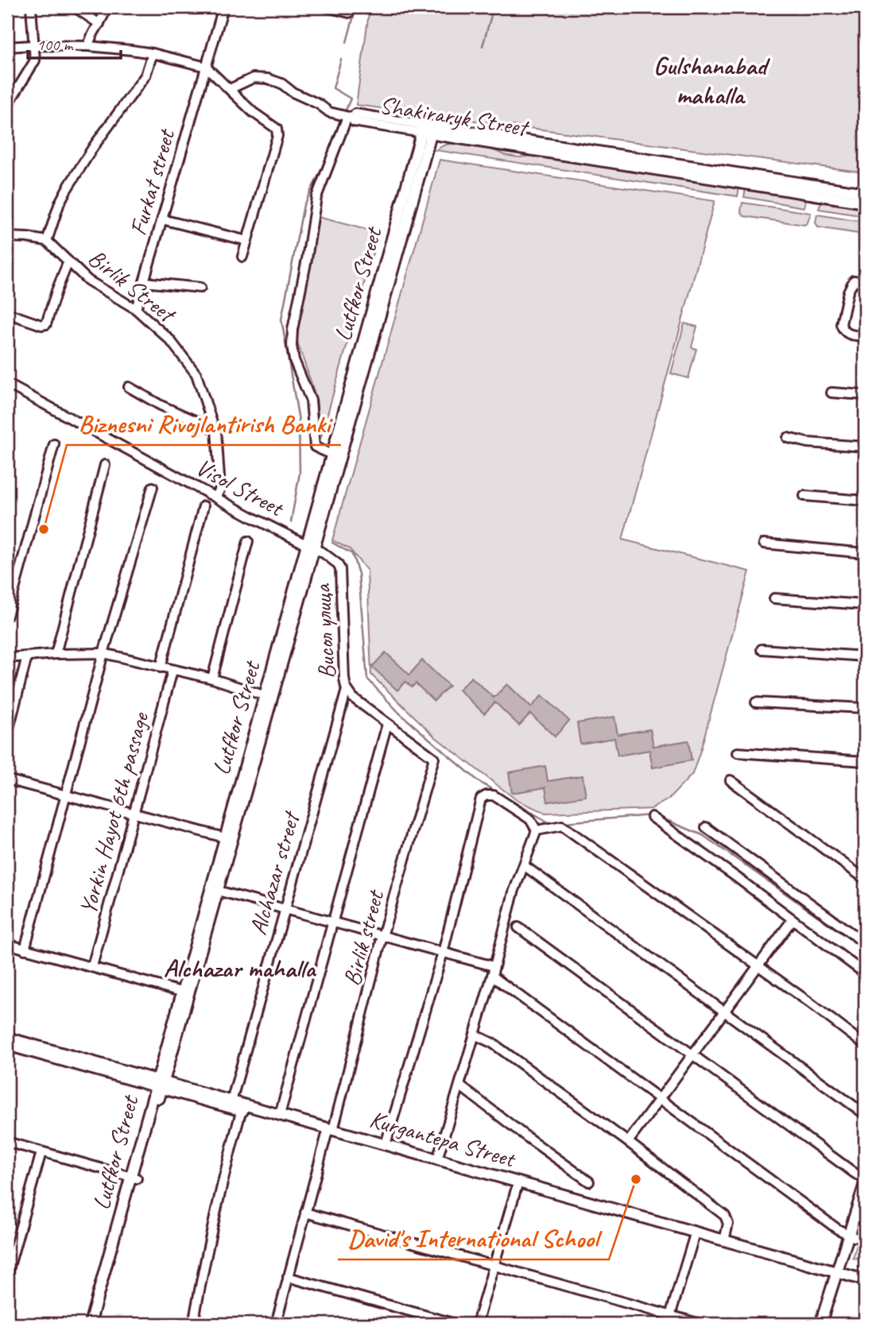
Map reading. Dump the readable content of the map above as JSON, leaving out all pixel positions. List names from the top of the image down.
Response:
{
  "streets": {
    "main road": ["Shakiraryk Street", "Lutfkor Street", "Kurgantepa Street"],
    "street": [
      "Furkat street",
      "Birlik Street",
      "Visol Street",
      "Висол улица",
      "Yorkin Hayot 6th passage",
      "Alchazar street",
      "Birlik street"
    ]
  },
  "crossings": [
    ["Shakiraryk Street", "Lutfkor Street"],
    ["Furkat street", "Birlik Street"],
    ["Lutfkor Street", "Visol Street"],
    ["Lutfkor Street", "Висол улица"],
    ["Lutfkor Street", "Kurgantepa Street"],
    ["Birlik Street", "Visol Street"],
    ["Visol Street", "Висол улица"],
    ["Висол улица", "Alchazar street"],
    ["Висол улица", "Birlik street"],
    ["Alchazar street", "Kurgantepa Street"],
    ["Birlik street", "Kurgantepa Street"]
  ],
  "districts": ["Gulshanabad mahalla", "Alchazar mahalla"],
  "places": ["Biznesni Rivojlantirish Banki", "David's International School"],
  "scale_bar": "100 m"
}
